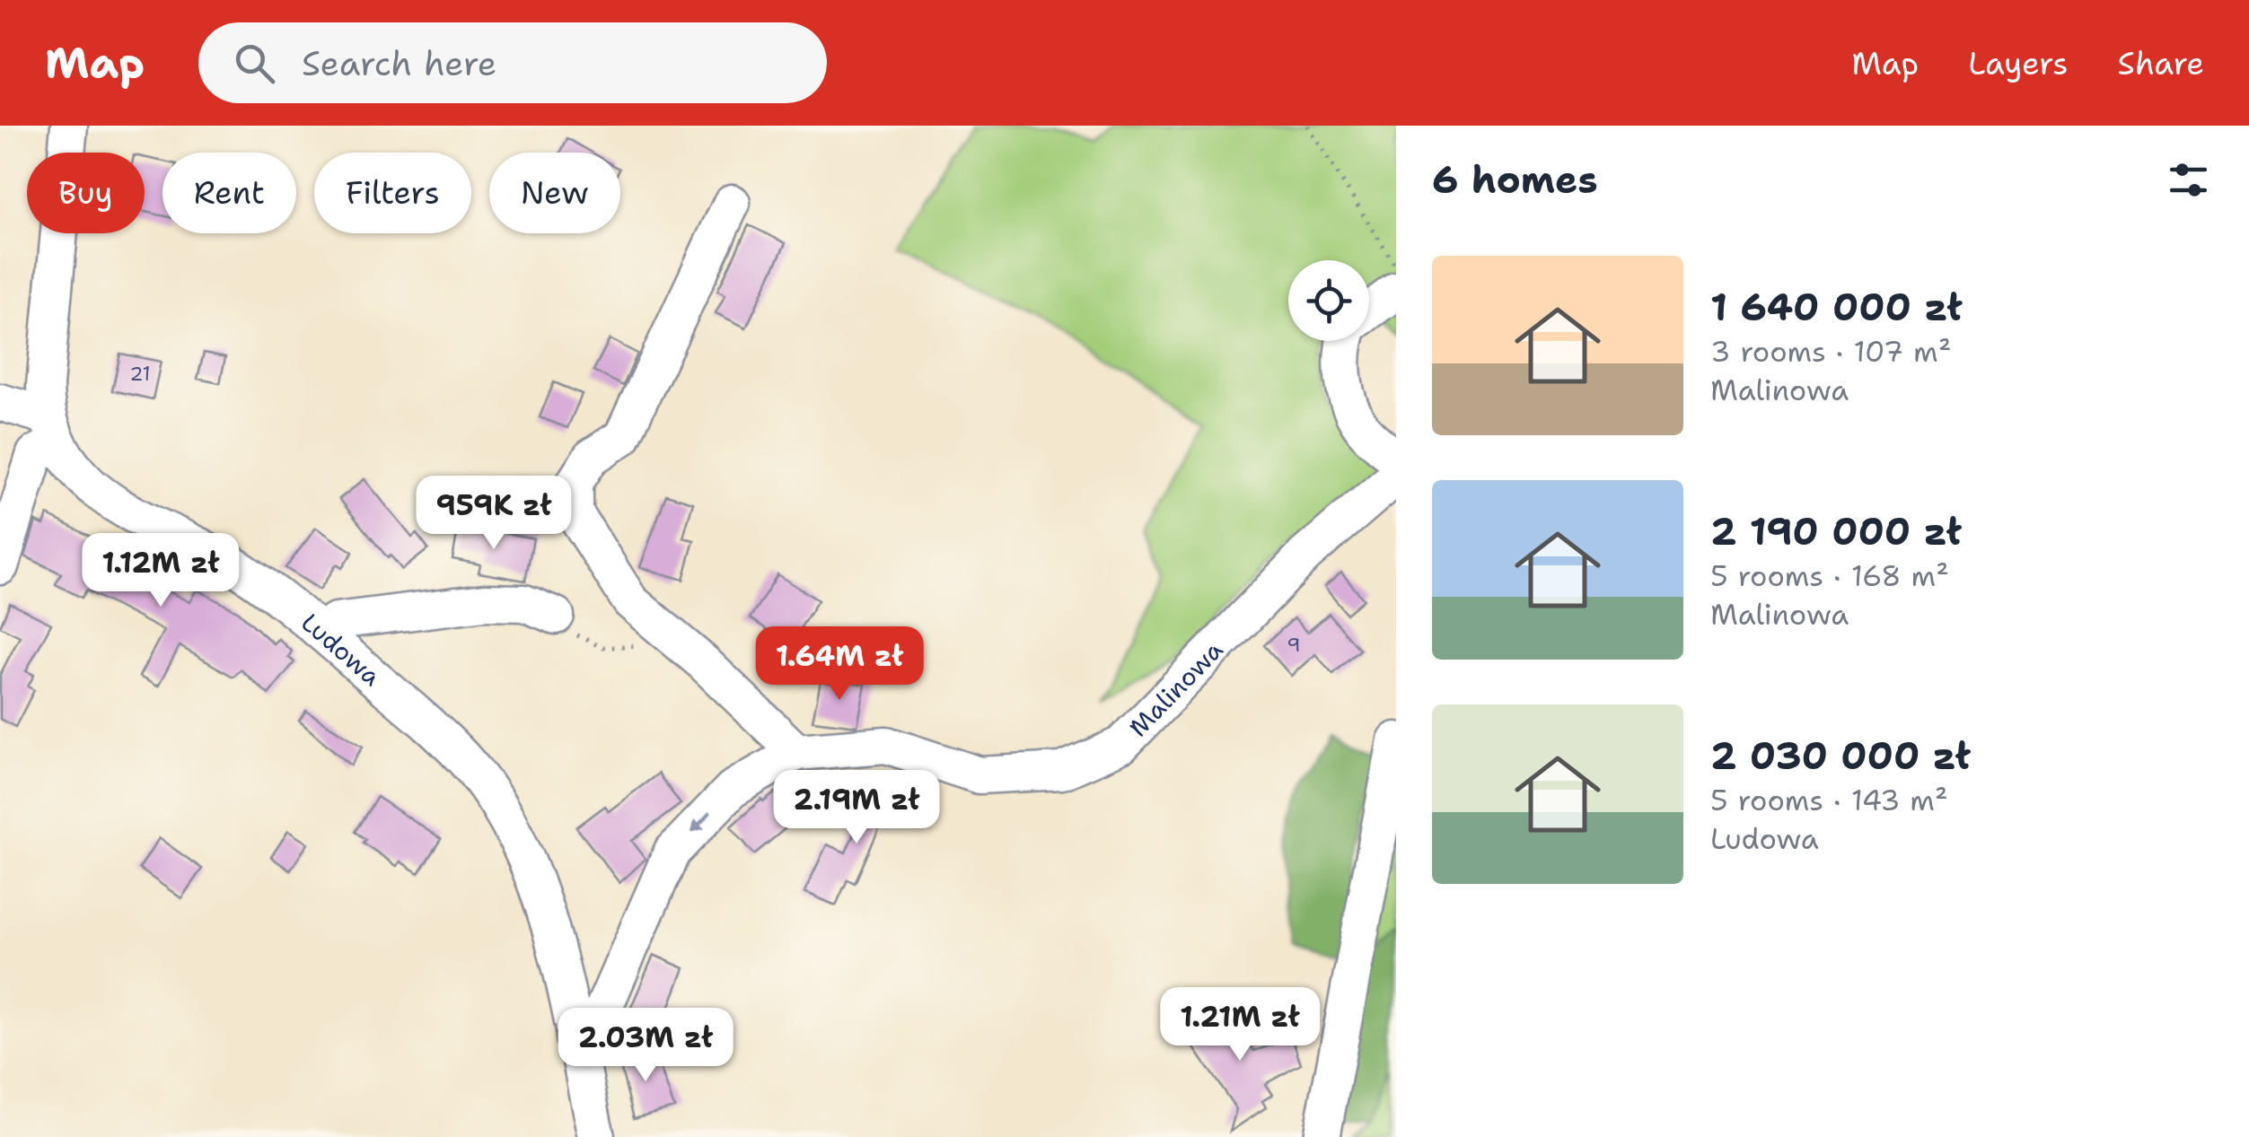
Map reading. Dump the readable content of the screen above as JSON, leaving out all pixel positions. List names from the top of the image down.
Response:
{
  "streets": {
    "street": ["Ludowa", "Malinowa"]
  },
  "crossings": [
    ["Ludowa", "Malinowa"]
  ],
  "house_numbers": ["21", "9"],
  "page": {
    "header": "Map",
    "search": "Search here",
    "nav": ["Map", "Layers", "Share"],
    "heading": "6 homes",
    "chip": [
      "Buy",
      "Rent",
      "Filters",
      "New"
    ],
    "list": [
      {
        "name": "1 640 000 zł",
        "note": "3 rooms · 107 m² · Malinowa"
      },
      {
        "name": "2 190 000 zł",
        "note": "5 rooms · 168 m² · Malinowa"
      },
      {
        "name": "2 030 000 zł",
        "note": "5 rooms · 143 m² · Ludowa"
      }
    ],
    "price": [
      "959K zł",
      "1.12M zł",
      "1.64M zł",
      "2.19M zł",
      "1.21M zł",
      "2.03M zł"
    ]
  }
}
